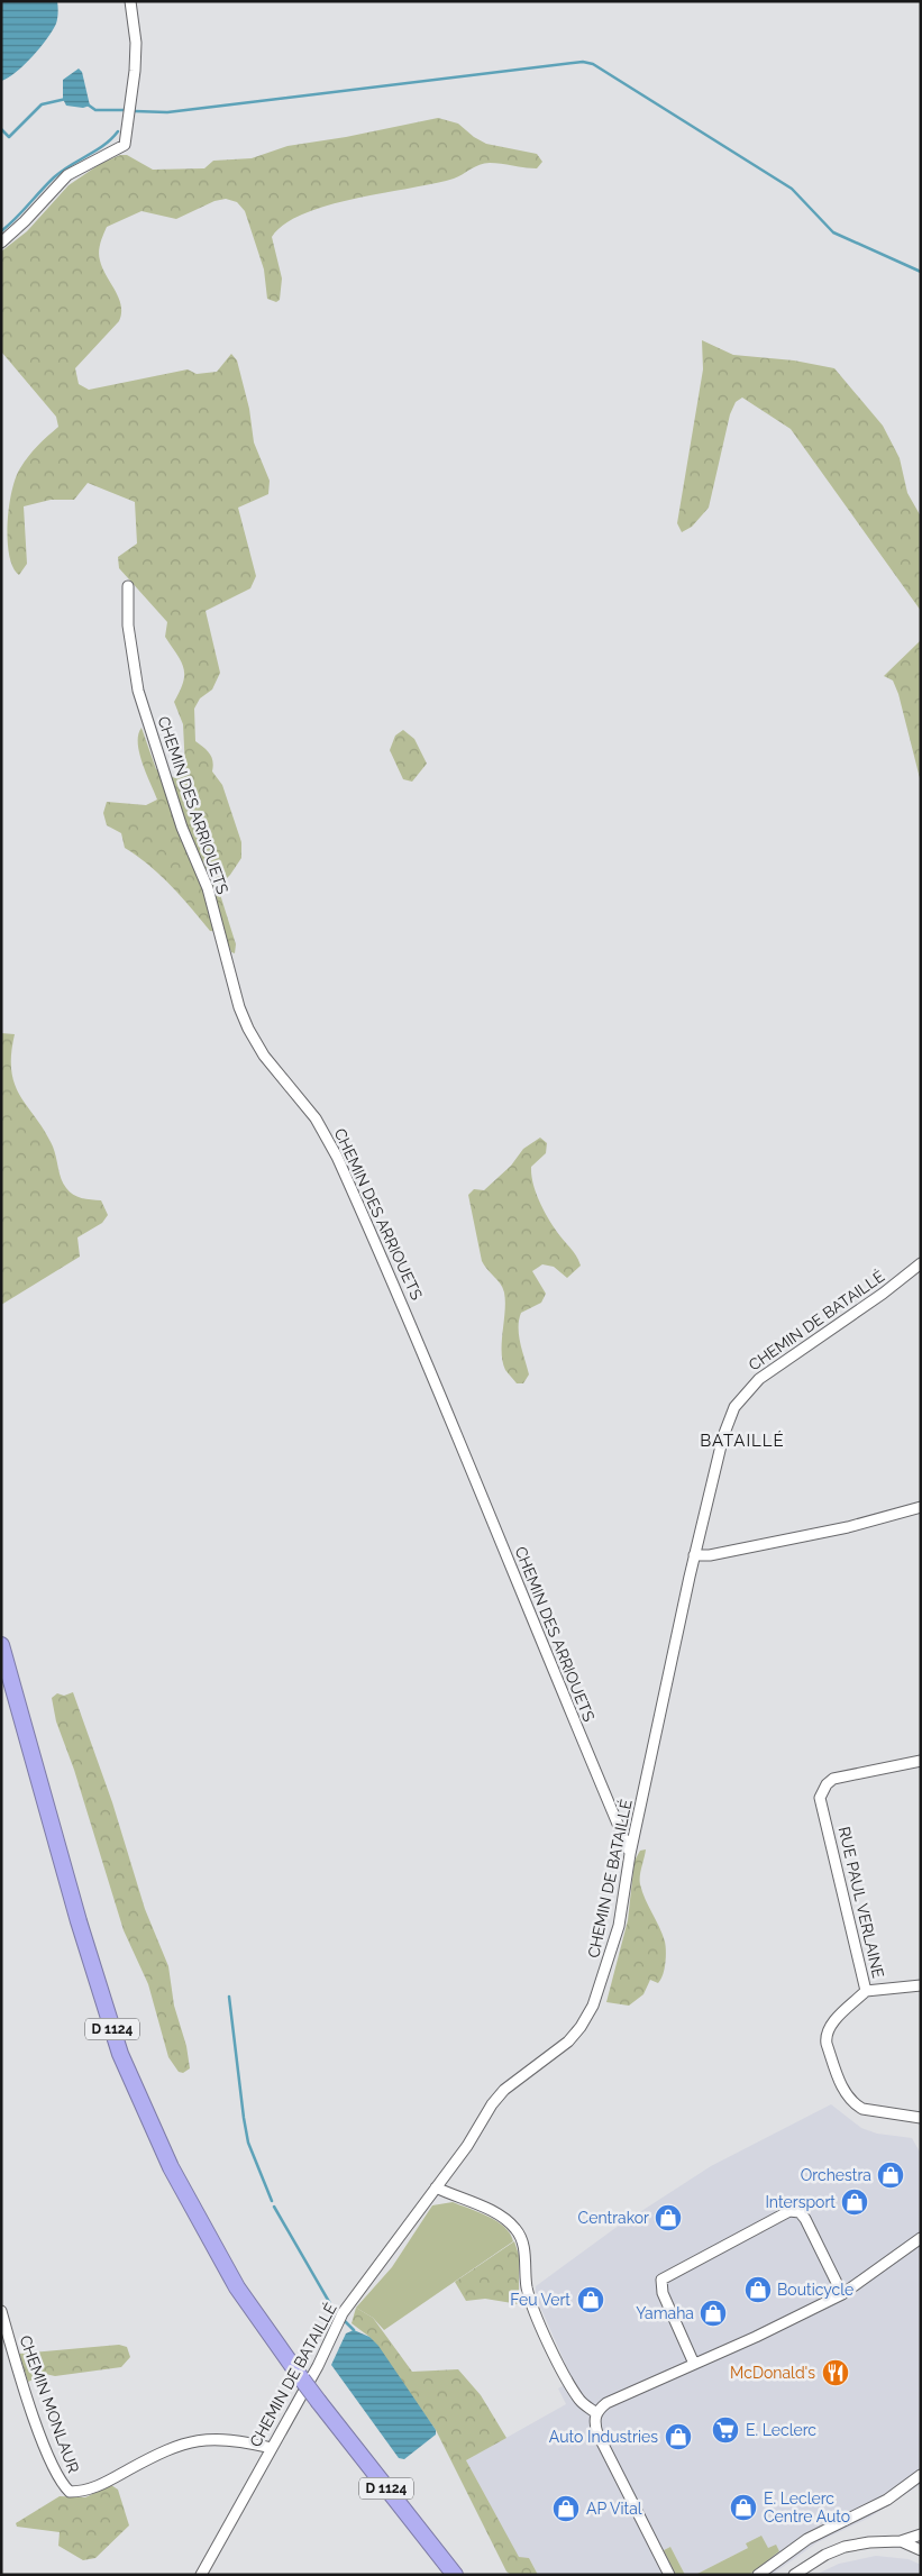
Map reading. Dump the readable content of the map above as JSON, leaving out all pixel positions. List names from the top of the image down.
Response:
{
  "streets": {
    "highway": ["D 1124"],
    "street": [
      "CHEMIN DES ARRIOUETS",
      "CHEMIN DE BATAILLÉ",
      "RUE PAUL VERLAINE",
      "CHEMIN MONLAUR"
    ]
  },
  "crossings": [
    ["CHEMIN DES ARRIOUETS", "CHEMIN DE BATAILLÉ"],
    ["CHEMIN DE BATAILLÉ", "CHEMIN MONLAUR"]
  ],
  "districts": ["BATAILLÉ"],
  "places": {
    "shop": [
      "Orchestra",
      "Intersport",
      "Centrakor",
      "Bouticycle",
      "Feu Vert",
      "Yamaha",
      "Auto Industries",
      "E. Leclerc Centre Auto",
      "AP Vital"
    ],
    "restaurant": ["McDonald's"],
    "supermarket": ["E. Leclerc"]
  }
}
